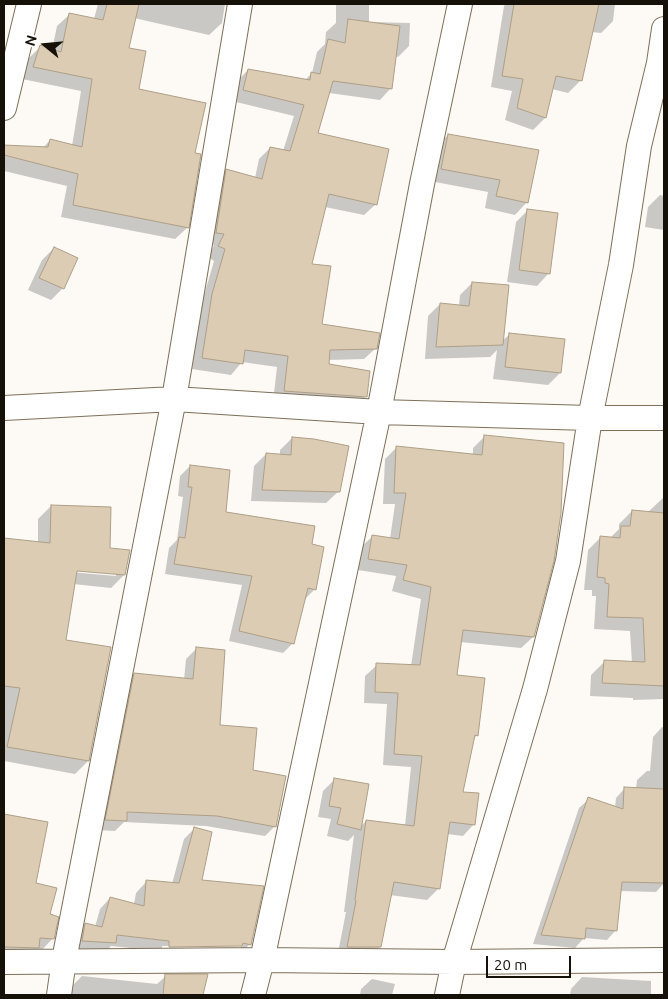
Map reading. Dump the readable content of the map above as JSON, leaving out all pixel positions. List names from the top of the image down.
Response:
{
  "scale_bar": "20 m",
  "north": "left"
}
